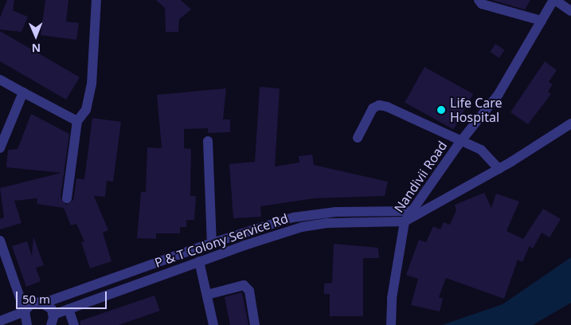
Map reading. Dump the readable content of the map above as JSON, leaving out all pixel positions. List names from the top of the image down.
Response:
{
  "streets": {
    "street": ["Nandivii Road", "P & T Colony Service Rd"]
  },
  "crossings": [
    ["Nandivii Road", "P & T Colony Service Rd"]
  ],
  "places": ["Life Care Hospital"],
  "scale_bar": "50 m",
  "north": "bottom"
}
